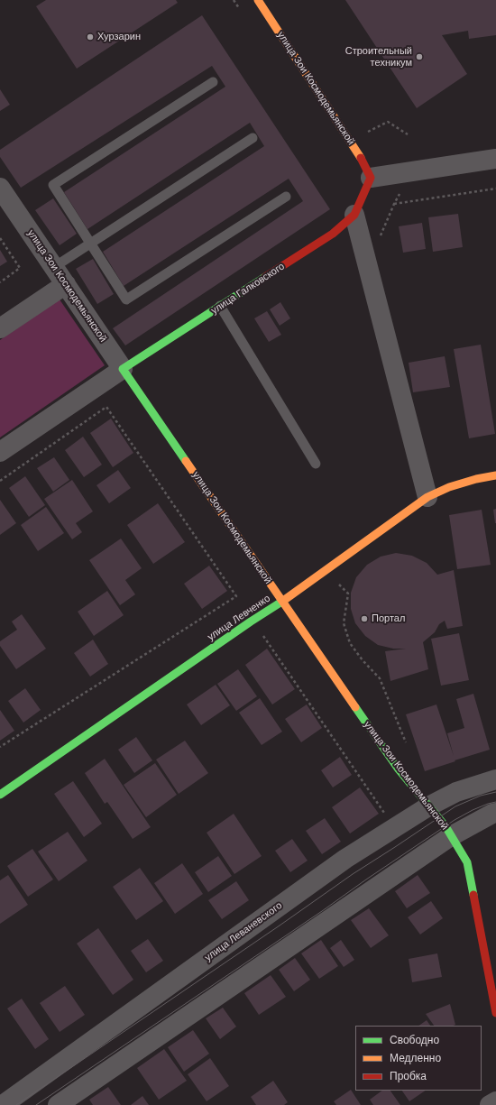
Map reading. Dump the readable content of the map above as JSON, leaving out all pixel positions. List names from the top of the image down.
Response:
{
  "streets": {
    "street": [
      "улица Зои Космодемьянской",
      "улица Галковского",
      "улица Левченко",
      "улица Леваневского"
    ]
  },
  "crossings": [
    ["улица Зои Космодемьянской", "улица Галковского"],
    ["улица Зои Космодемьянской", "улица Левченко"],
    ["улица Зои Космодемьянской", "улица Леваневского"]
  ],
  "places": ["Хурзарин", "Строительный техникум", "Портал"],
  "legend": ["Свободно", "Медленно", "Пробка"]
}
